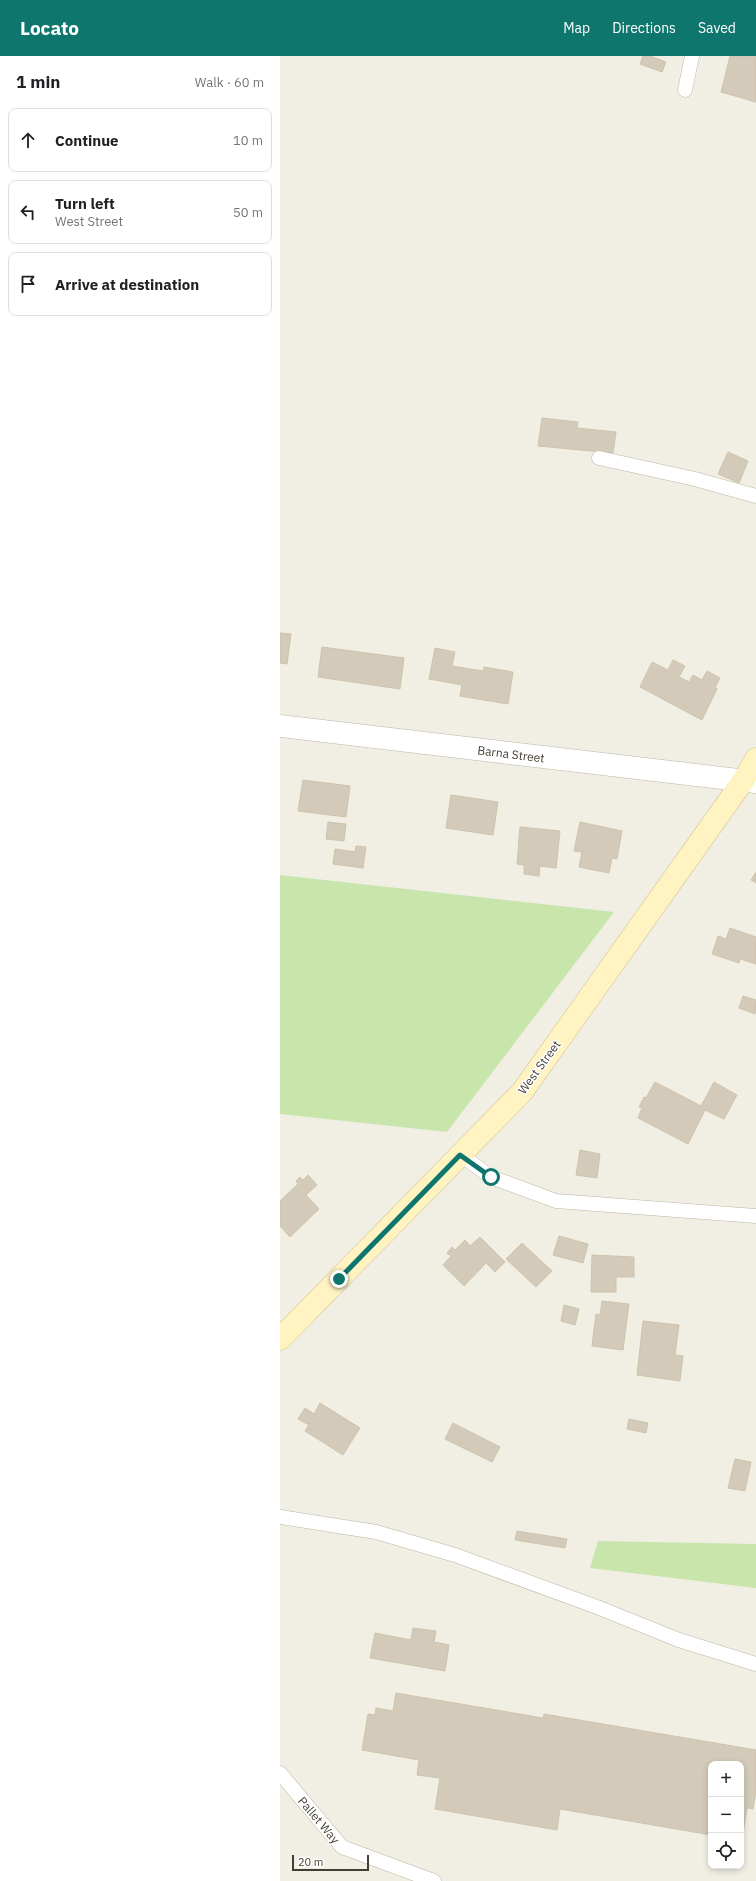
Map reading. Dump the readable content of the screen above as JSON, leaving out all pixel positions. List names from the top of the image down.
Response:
{
  "streets": {
    "main road": ["West Street"],
    "street": ["Barna Street"],
    "lane": ["Pallet Way"]
  },
  "crossings": [
    ["Barna Street", "West Street"]
  ],
  "scale_bar": "20 m",
  "page": {
    "header": "Locato",
    "nav": ["Map", "Directions", "Saved"],
    "heading": ["1 min", "Walk · 60 m"],
    "list": [
      ["Continue", "10 m"],
      ["Turn left", "West Street", "50 m"],
      "Arrive at destination"
    ],
    "map_buttons": ["+", "−"],
    "scale": "20 m"
  }
}
